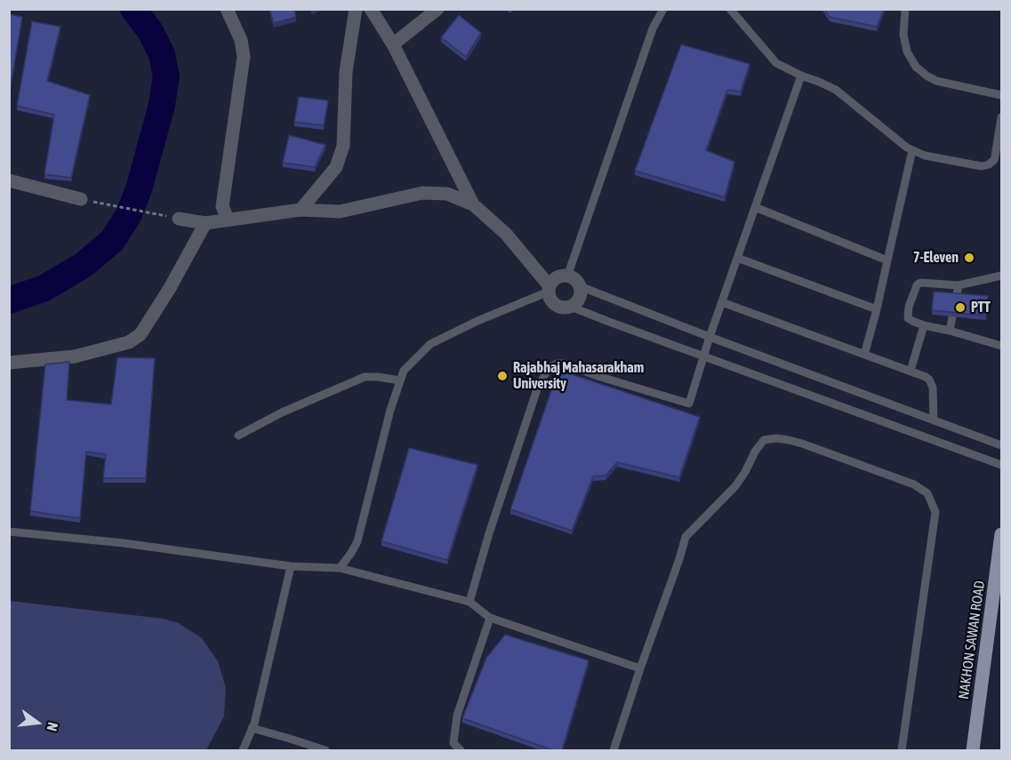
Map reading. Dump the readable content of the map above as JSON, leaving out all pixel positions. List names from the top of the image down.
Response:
{
  "streets": {
    "main road": ["NAKHON SAWAN ROAD"]
  },
  "places": ["7-Eleven", "PTT", "Rajabhaj Mahasarakham University"],
  "north": "right"
}
